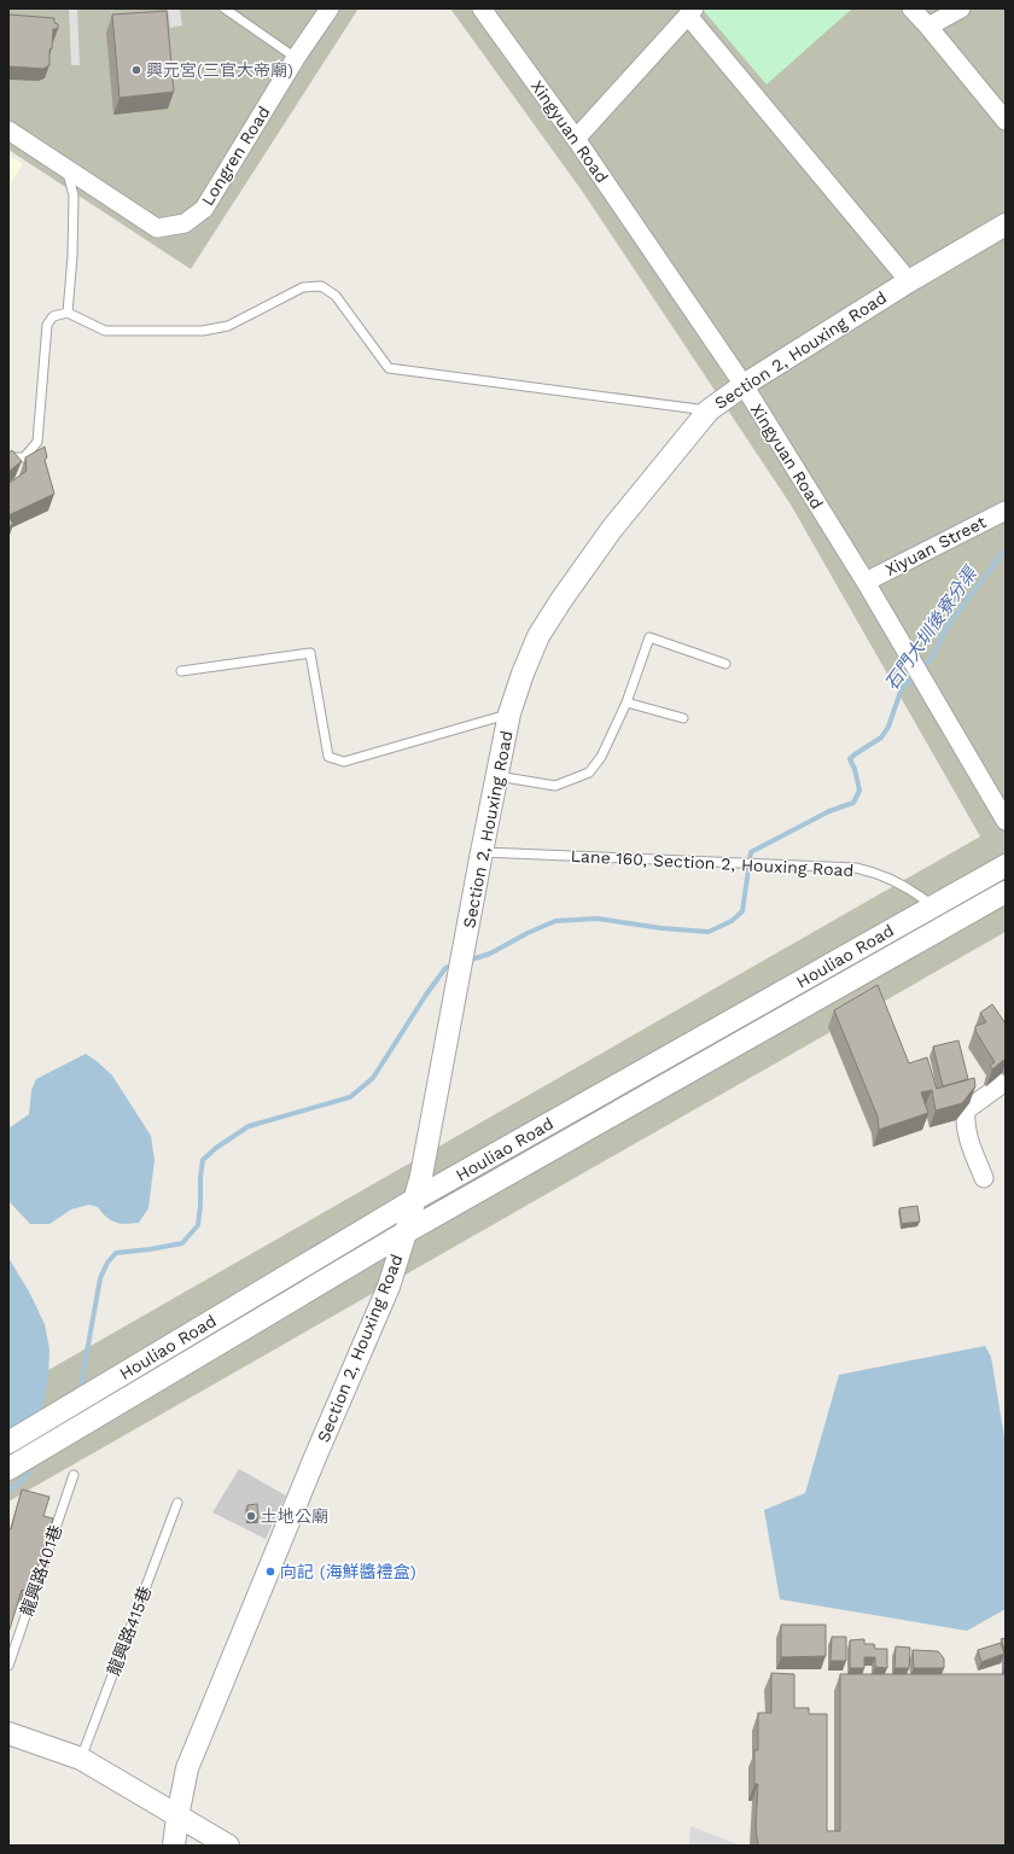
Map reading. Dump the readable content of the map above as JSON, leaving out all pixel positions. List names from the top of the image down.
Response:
{
  "streets": {
    "street": [
      "Xingyuan Road",
      "Longren Road",
      "Section 2, Houxing Road",
      "Xiyuan Street",
      "Houliao Road"
    ],
    "lane": ["Lane 160, Section 2, Houxing Road", "龍興路401巷", "龍興路415巷"]
  },
  "crossings": [
    ["Xingyuan Road", "Section 2, Houxing Road"],
    ["Xingyuan Road", "Xiyuan Street"],
    ["Section 2, Houxing Road", "Lane 160, Section 2, Houxing Road"],
    ["Section 2, Houxing Road", "Houliao Road"],
    ["Lane 160, Section 2, Houxing Road", "Houliao Road"]
  ],
  "water": ["石門大圳後寮分渠"],
  "places": ["興元宮(三官大帝廟)", "土地公廟", "向記 (海鮮醬禮盒)"]
}
